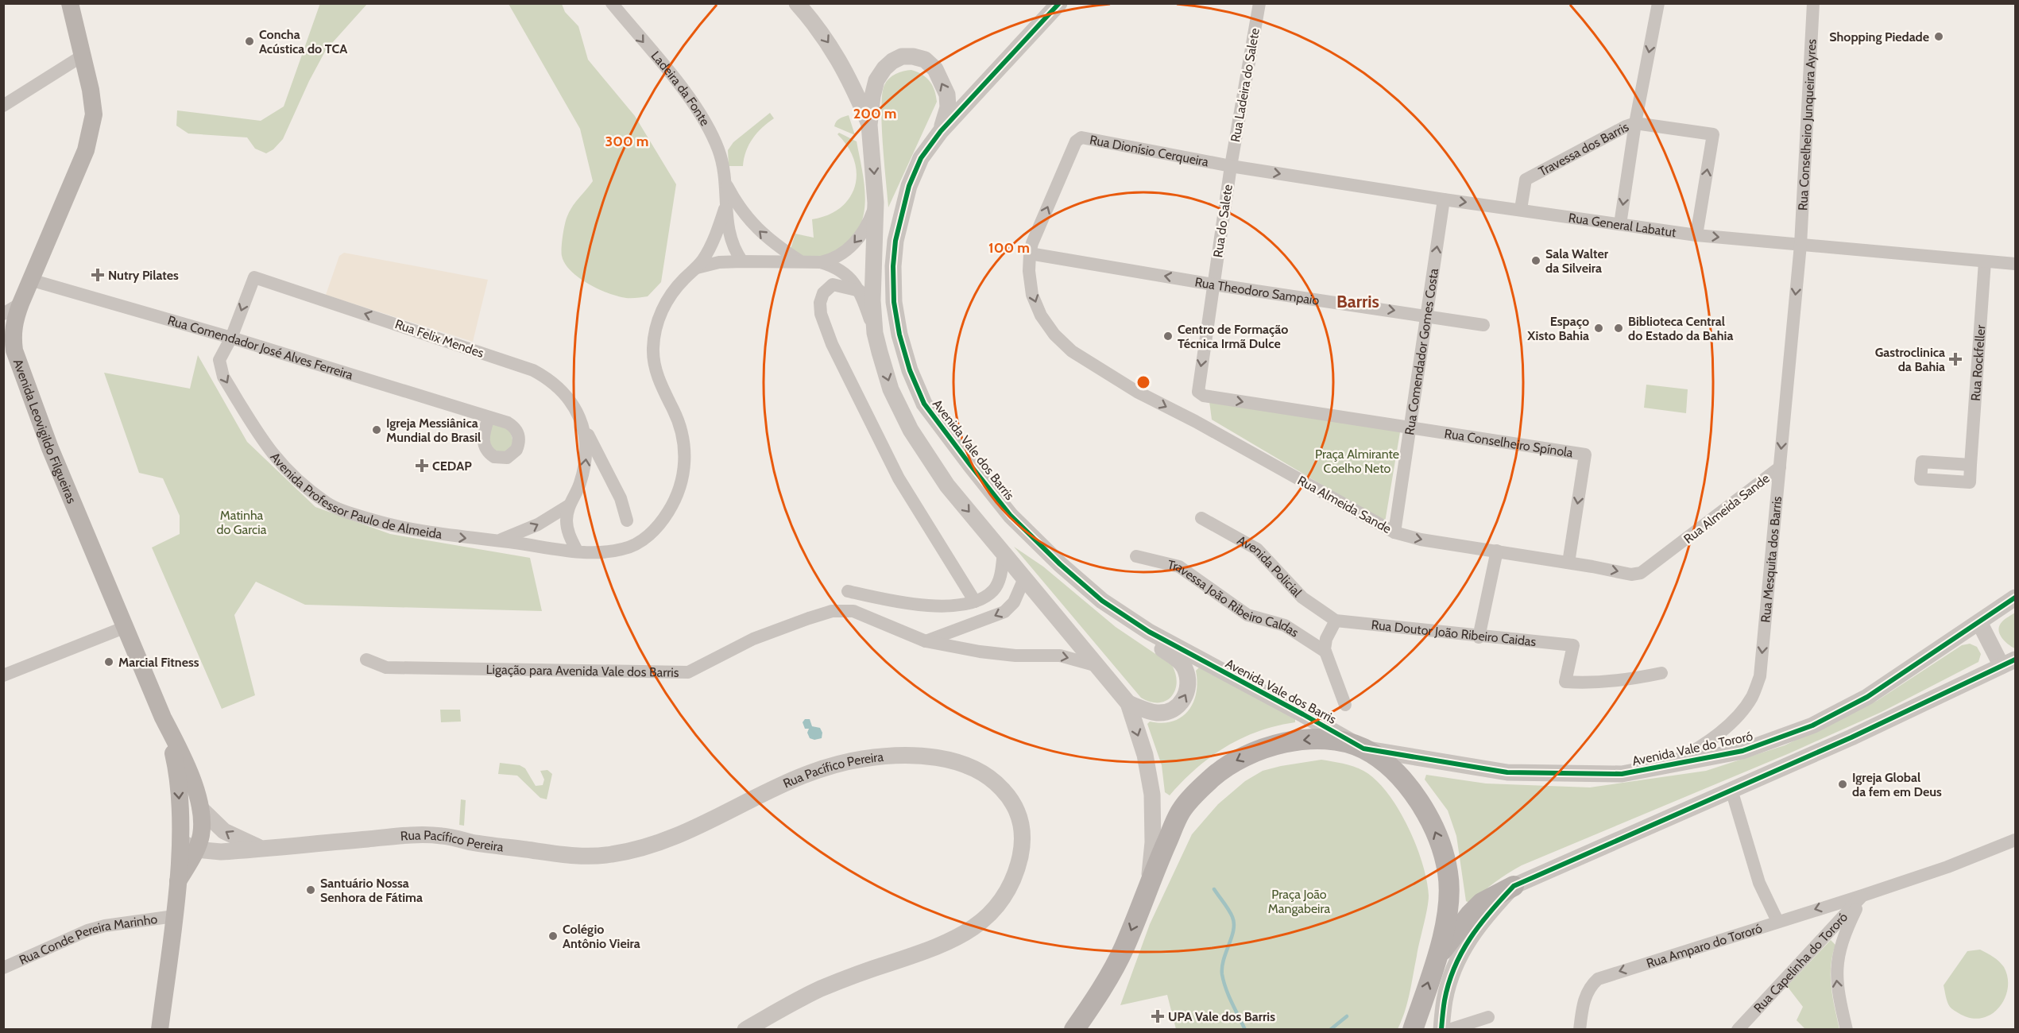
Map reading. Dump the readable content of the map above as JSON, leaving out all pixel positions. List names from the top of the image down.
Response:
{
  "streets": {
    "main road": ["Avenida Leovigildo Filgueiras"],
    "street": [
      "Rua Ladeira do Salete",
      "Ladeira da Fonte",
      "Rua Conselheiro Junqueira Ayres",
      "Travessa dos Barris",
      "Rua Dionísio Cerqueira",
      "Rua do Salete",
      "Rua General Labatut",
      "Rua Theodoro Sampaio",
      "Rua Felix Mendes",
      "Rua Comendador José Alves Ferreira",
      "Rua Comendador Gomes Costa",
      "Rua Rockfeller",
      "Rua Conselheiro Spínola",
      "Avenida Vale dos Barris",
      "Avenida Professor Paulo de Almeida",
      "Rua Almeida Sande",
      "Rua Mesquita dos Barris",
      "Avenida Policial",
      "Travessa João Ribeiro Caldas",
      "Rua Doutor João Ribeiro Caidas",
      "Ligação para Avenida Vale dos Barris",
      "Avenida Vale do Tororó",
      "Rua Pacífico Pereira",
      "Rua Conde Pereira Marinho",
      "Rua Amparo do Tororó",
      "Rua Capelinha do Tororó"
    ]
  },
  "crossings": [
    ["Rua Ladeira do Salete", "Rua Dionísio Cerqueira"],
    ["Rua Ladeira do Salete", "Rua do Salete"],
    ["Rua Ladeira do Salete", "Rua General Labatut"],
    ["Ladeira da Fonte", "Avenida Professor Paulo de Almeida"],
    ["Rua Conselheiro Junqueira Ayres", "Rua General Labatut"],
    ["Rua Conselheiro Junqueira Ayres", "Rua Mesquita dos Barris"],
    ["Travessa dos Barris", "Rua General Labatut"],
    ["Rua Dionísio Cerqueira", "Rua do Salete"],
    ["Rua Dionísio Cerqueira", "Rua General Labatut"],
    ["Rua Dionísio Cerqueira", "Rua Theodoro Sampaio"],
    ["Rua Dionísio Cerqueira", "Rua Almeida Sande"],
    ["Rua do Salete", "Rua General Labatut"],
    ["Rua do Salete", "Rua Theodoro Sampaio"],
    ["Rua do Salete", "Rua Comendador Gomes Costa"],
    ["Rua do Salete", "Rua Conselheiro Spínola"],
    ["Rua General Labatut", "Rua Comendador Gomes Costa"],
    ["Rua General Labatut", "Rua Rockfeller"],
    ["Rua General Labatut", "Rua Mesquita dos Barris"],
    ["Rua Theodoro Sampaio", "Rua Comendador Gomes Costa"],
    ["Rua Theodoro Sampaio", "Rua Almeida Sande"],
    ["Rua Felix Mendes", "Rua Comendador José Alves Ferreira"],
    ["Rua Felix Mendes", "Avenida Professor Paulo de Almeida"],
    ["Rua Comendador José Alves Ferreira", "Avenida Leovigildo Filgueiras"],
    ["Rua Comendador José Alves Ferreira", "Avenida Professor Paulo de Almeida"],
    ["Rua Comendador Gomes Costa", "Rua Conselheiro Spínola"],
    ["Rua Comendador Gomes Costa", "Rua Almeida Sande"],
    ["Avenida Leovigildo Filgueiras", "Rua Pacífico Pereira"],
    ["Avenida Leovigildo Filgueiras", "Rua Conde Pereira Marinho"],
    ["Rua Conselheiro Spínola", "Rua Almeida Sande"],
    ["Avenida Vale dos Barris", "Avenida Vale do Tororó"],
    ["Rua Almeida Sande", "Rua Mesquita dos Barris"],
    ["Rua Mesquita dos Barris", "Avenida Vale do Tororó"],
    ["Avenida Policial", "Rua Doutor João Ribeiro Caidas"],
    ["Rua Amparo do Tororó", "Rua Capelinha do Tororó"]
  ],
  "one_way": [
    "Rua General Labatut",
    "Avenida Professor Paulo de Almeida",
    "Rua Almeida Sande",
    "Rua Mesquita dos Barris",
    "Rua Amparo do Tororó"
  ],
  "districts": ["Barris"],
  "parks": ["Praça Almirante Coelho Neto", "Matinha do Garcia", "Praça João Mangabeira"],
  "places": {
    "other": [
      "Shopping Piedade",
      "Concha Acústica do TCA",
      "Sala Walter da Silveira",
      "Espaço Xisto Bahia",
      "Biblioteca Central do Estado da Bahia",
      "Centro de Formação Técnica Irmã Dulce",
      "Igreja Messiânica Mundial do Brasil",
      "Marcial Fitness",
      "Igreja Global da fem em Deus",
      "Santuário Nossa Senhora de Fátima",
      "Colégio Antônio Vieira"
    ],
    "health": [
      "Nutry Pilates",
      "Gastroclinica da Bahia",
      "CEDAP",
      "UPA Vale dos Barris"
    ]
  },
  "rings": ["200 m", "300 m", "100 m"]
}
